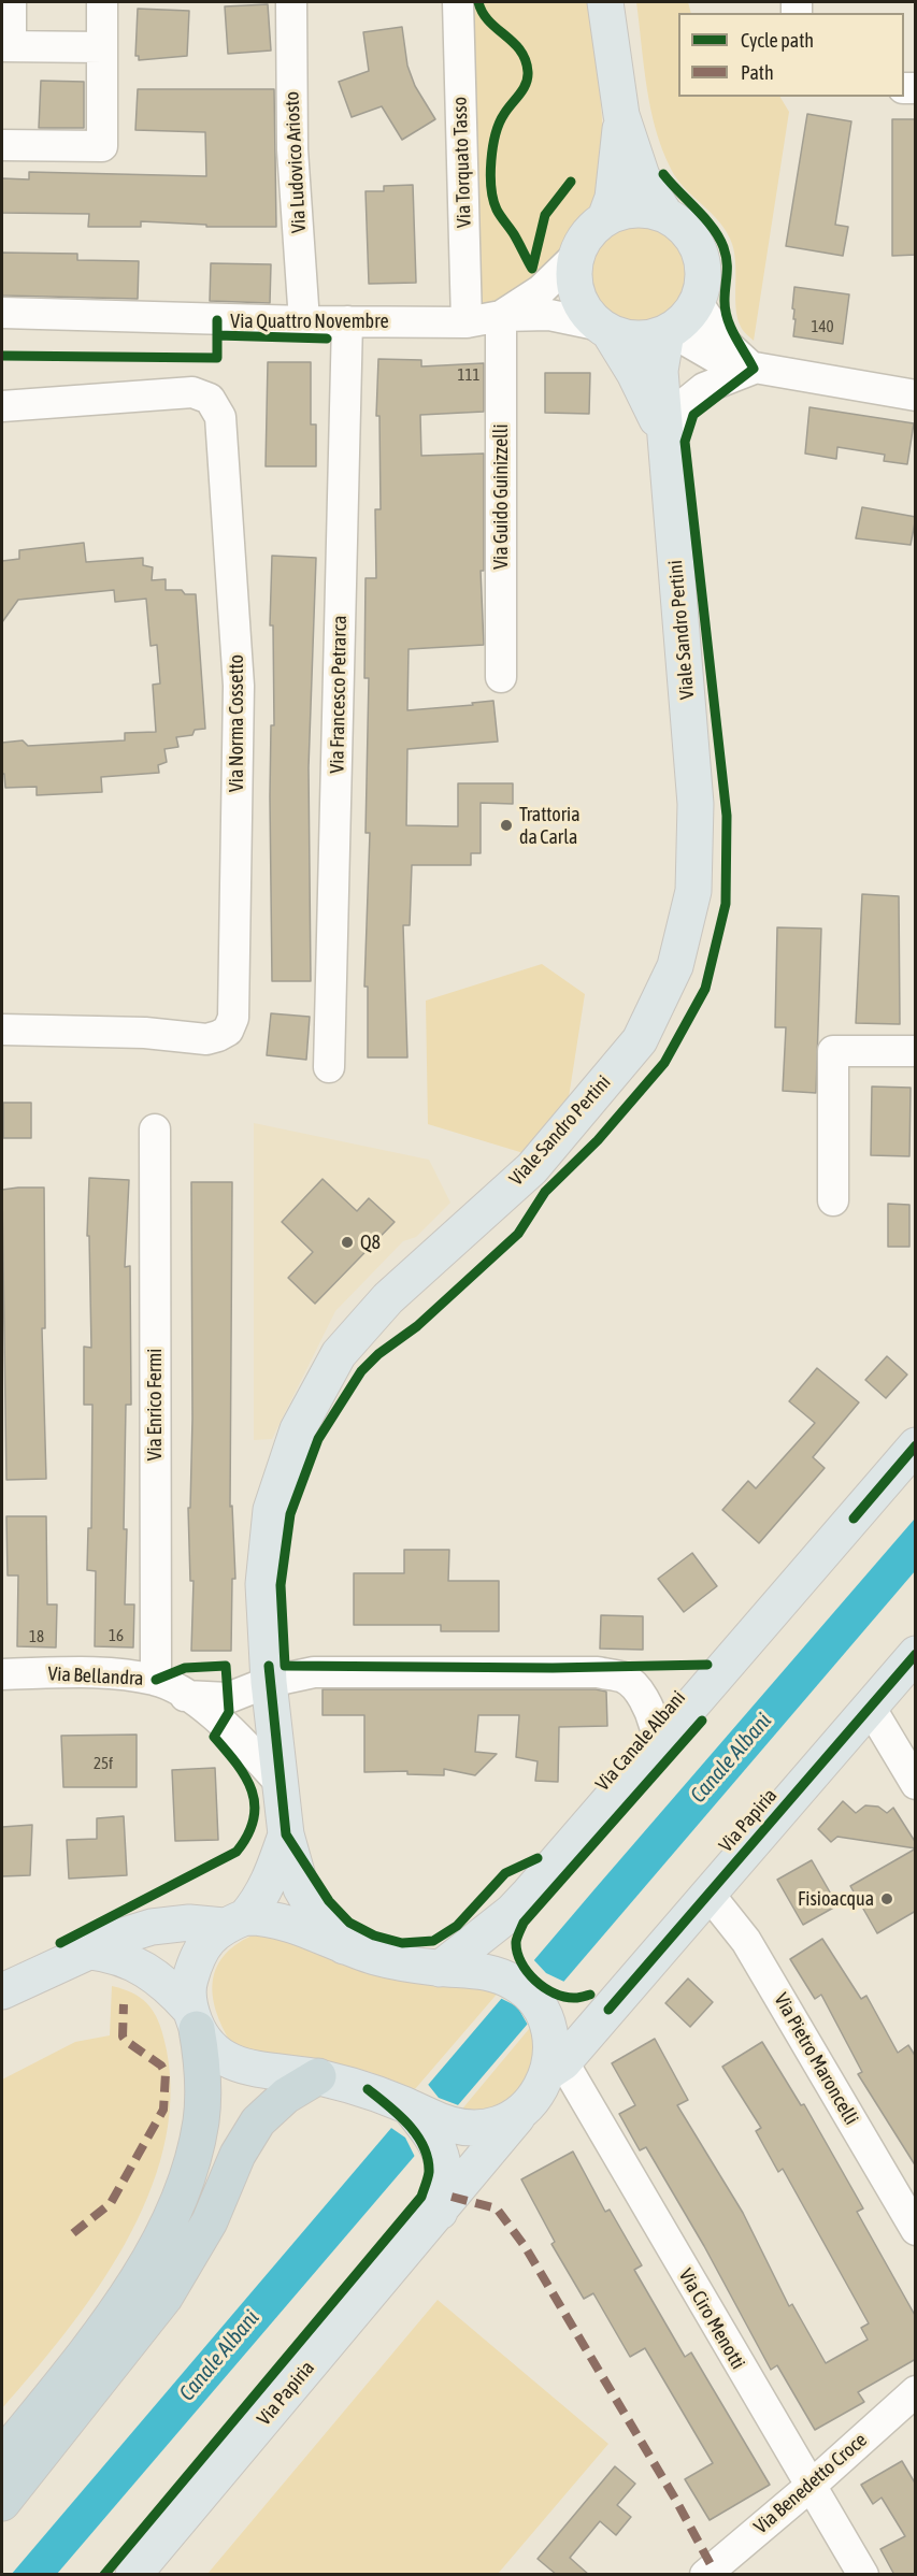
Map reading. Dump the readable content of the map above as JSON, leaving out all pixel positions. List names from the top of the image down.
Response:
{
  "streets": {
    "main road": ["Viale Sandro Pertini", "Via Canale Albani", "Via Papiria"],
    "street": [
      "Via Ludovico Ariosto",
      "Via Torquato Tasso",
      "Via Quattro Novembre",
      "Via Guido Guinizzelli",
      "Via Francesco Petrarca",
      "Via Norma Cossetto",
      "Via Enrico Fermi",
      "Via Bellandra",
      "Via Pietro Maroncelli",
      "Via Ciro Menotti",
      "Via Benedetto Croce"
    ]
  },
  "crossings": [
    ["Via Ludovico Ariosto", "Via Quattro Novembre"],
    ["Via Torquato Tasso", "Via Quattro Novembre"],
    ["Via Quattro Novembre", "Via Guido Guinizzelli"],
    ["Via Quattro Novembre", "Via Francesco Petrarca"],
    ["Viale Sandro Pertini", "Via Bellandra"],
    ["Via Enrico Fermi", "Via Bellandra"],
    ["Via Bellandra", "Via Canale Albani"],
    ["Via Papiria", "Via Pietro Maroncelli"],
    ["Via Papiria", "Via Ciro Menotti"],
    ["Via Ciro Menotti", "Via Benedetto Croce"]
  ],
  "water": ["Canale Albani"],
  "places": ["Trattoria da Carla", "Q8", "Fisioacqua"],
  "house_numbers": [
    "140",
    "111",
    "16",
    "18",
    "25f"
  ],
  "legend": ["Cycle path", "Path"]
}
